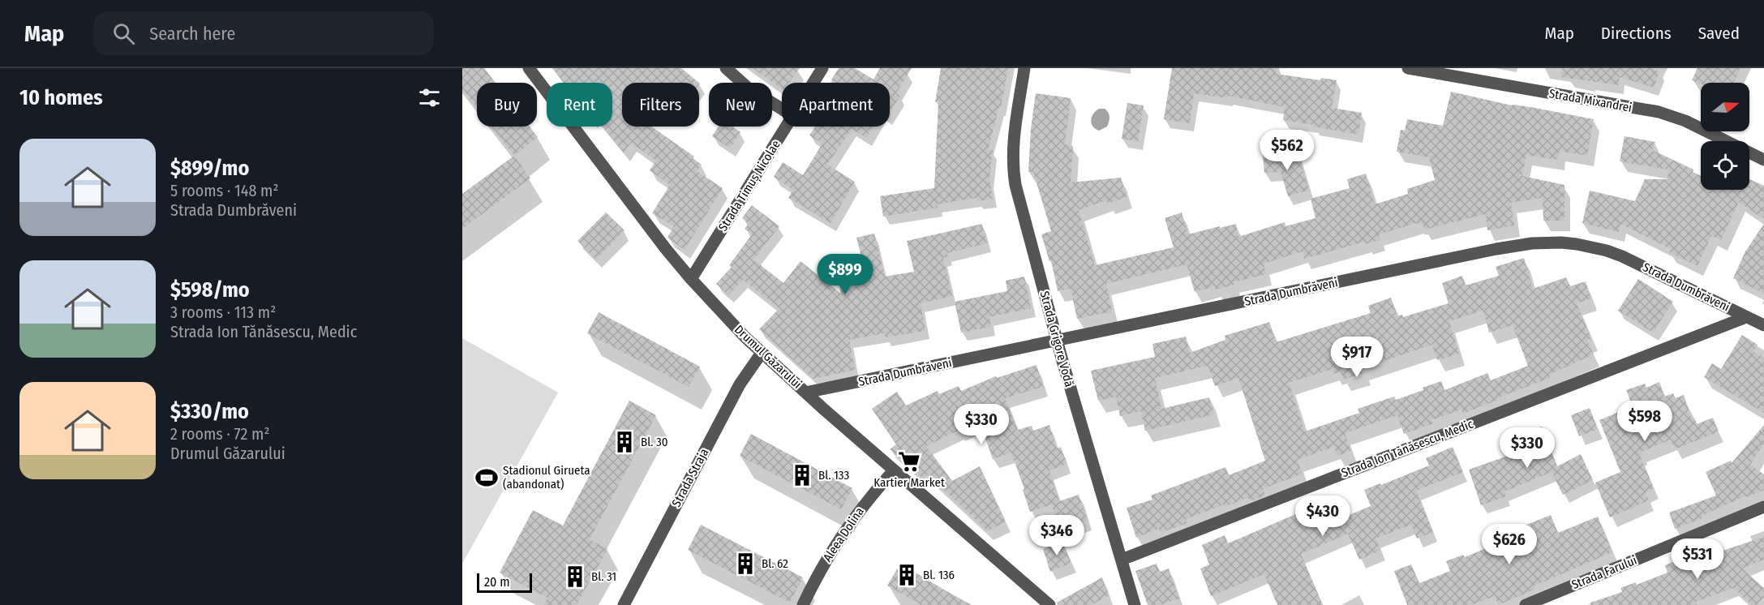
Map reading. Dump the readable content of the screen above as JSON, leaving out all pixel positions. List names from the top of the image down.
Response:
{
  "streets": {
    "street": [
      "Strada Mixandrei",
      "Strada Timuș Nicolae",
      "Strada Dumbrăveni",
      "Strada Grigore Vodă",
      "Drumul Găzarului",
      "Strada Ion Tănăsescu, Medic",
      "Strada Straja",
      "Aleea Dolina",
      "Strada Farului"
    ]
  },
  "crossings": [
    ["Strada Timuș Nicolae", "Drumul Găzarului"],
    ["Strada Dumbrăveni", "Strada Grigore Vodă"],
    ["Strada Dumbrăveni", "Drumul Găzarului"],
    ["Strada Dumbrăveni", "Strada Ion Tănăsescu, Medic"],
    ["Strada Grigore Vodă", "Strada Ion Tănăsescu, Medic"],
    ["Drumul Găzarului", "Strada Straja"],
    ["Drumul Găzarului", "Aleea Dolina"]
  ],
  "places": {
    "building": [
      "Bl. 30",
      "Bl. 133",
      "Bl. 62",
      "Bl. 136",
      "Bl. 31"
    ],
    "supermarket": ["Kartier Market"],
    "sports": ["Stadionul Girueta (abandonat)"]
  },
  "scale_bar": "20 m",
  "north": "right",
  "page": {
    "header": "Map",
    "search": "Search here",
    "nav": ["Map", "Directions", "Saved"],
    "heading": "10 homes",
    "chip": [
      "Buy",
      "Rent",
      "Filters",
      "New",
      "Apartment"
    ],
    "list": [
      {
        "name": "$899/mo",
        "note": "5 rooms · 148 m² · Strada Dumbrăveni"
      },
      {
        "name": "$598/mo",
        "note": "3 rooms · 113 m² · Strada Ion Tănăsescu, Medic"
      },
      {
        "name": "$330/mo",
        "note": "2 rooms · 72 m² · Drumul Găzarului"
      }
    ],
    "price": [
      "$562",
      "$899",
      "$917",
      "$598",
      "$330",
      "$330",
      "$430",
      "$346",
      "$626",
      "$531"
    ],
    "scale": "20 m"
  }
}
